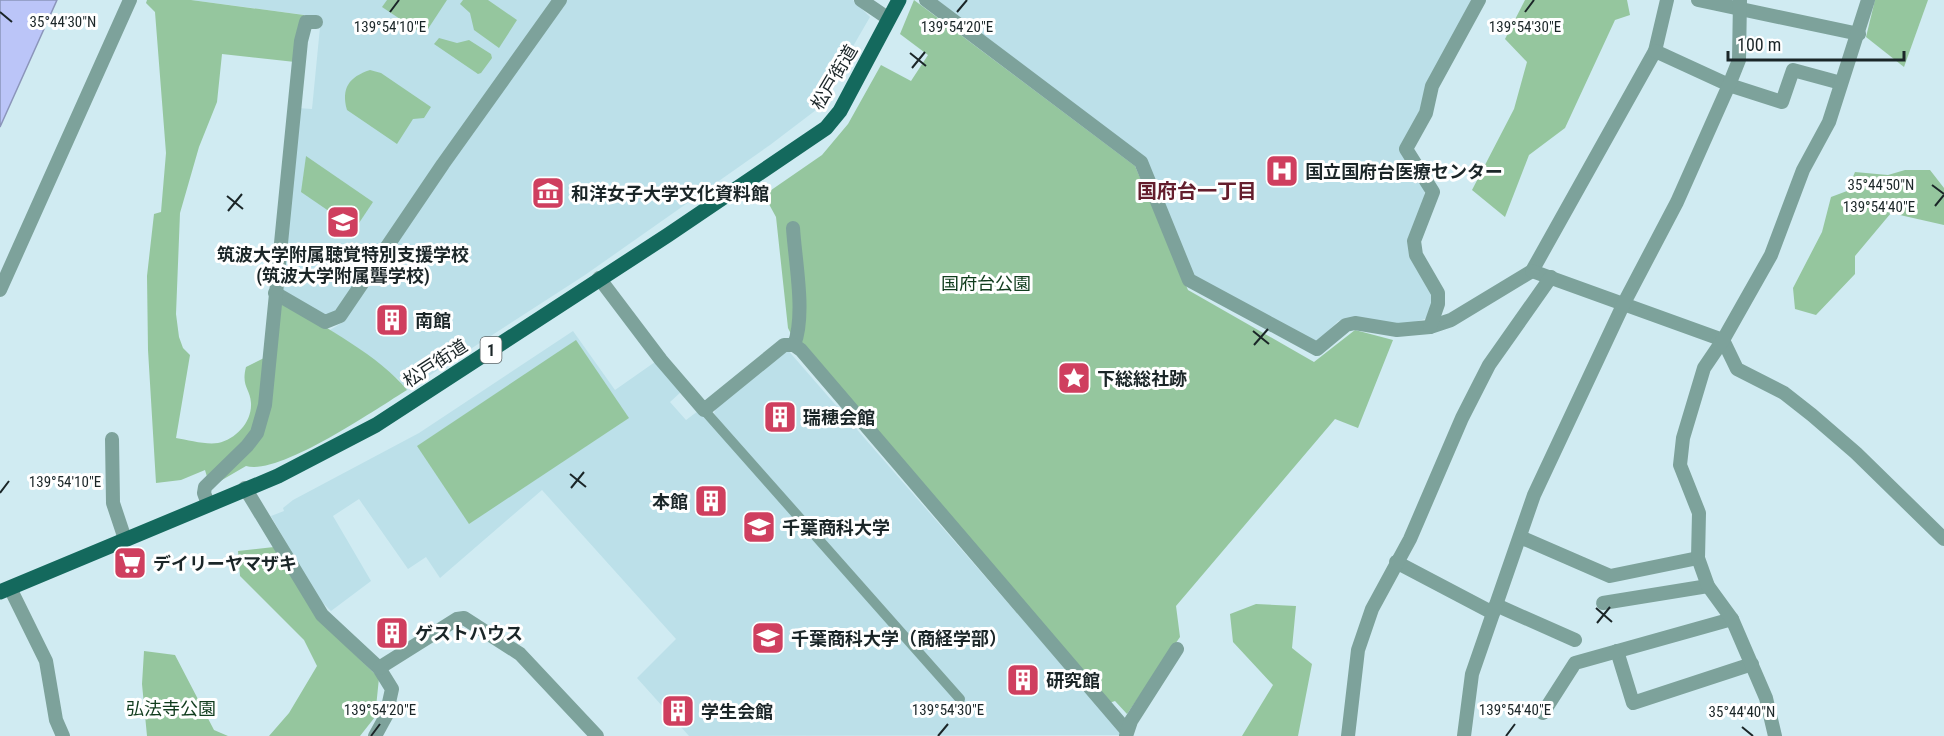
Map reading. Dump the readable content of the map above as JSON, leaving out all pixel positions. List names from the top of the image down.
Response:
{
  "streets": {
    "main road": ["松戸街道", "1"]
  },
  "districts": ["国府台一丁目"],
  "parks": ["国府台公園", "弘法寺公園"],
  "places": {
    "hospital": ["国立国府台医療センター"],
    "museum": ["和洋女子大学文化資料館"],
    "school or university": ["筑波大学附属聴覚特別支援学校 (筑波大学附属聾学校)", "千葉商科大学", "千葉商科大学（商経学部）"],
    "building": [
      "南館",
      "瑞穂会館",
      "本館",
      "ゲストハウス",
      "研究館",
      "学生会館"
    ],
    "place": ["下総総社跡"],
    "supermarket": ["デイリーヤマザキ"]
  },
  "scale_bar": "100 m",
  "coordinates": [
    "35°44'30\"N",
    "139°54'10\"E",
    "139°54'20\"E",
    "139°54'30\"E",
    "35°44'50\"N",
    "139°54'40\"E",
    "35°44'40\"N"
  ]
}
